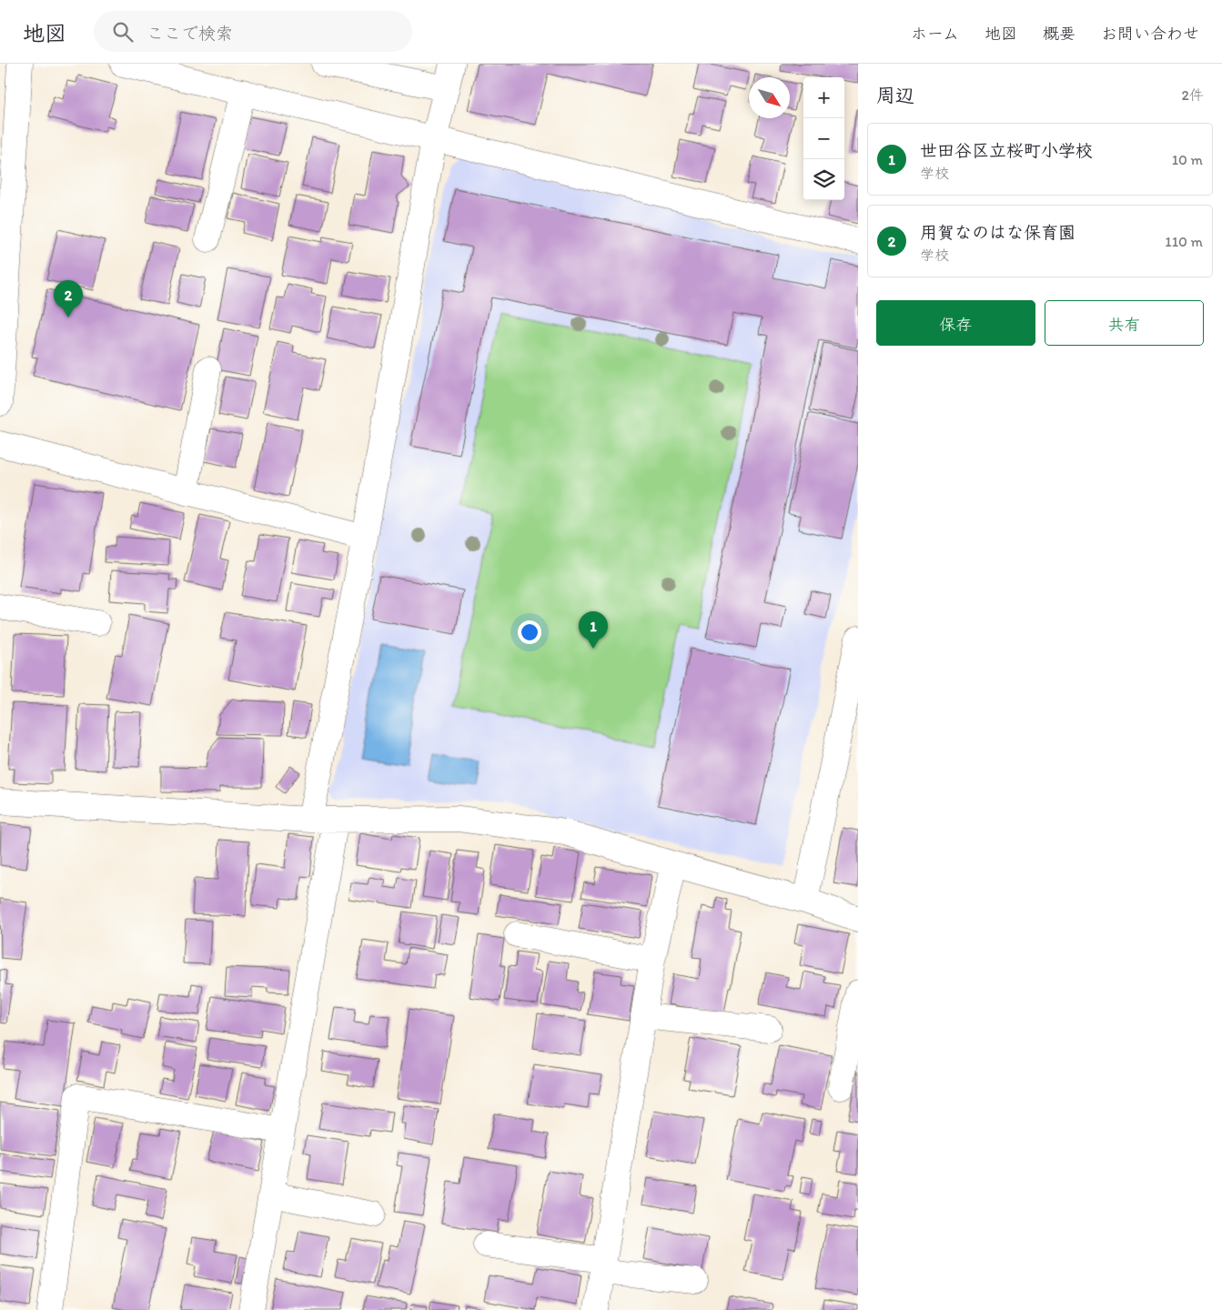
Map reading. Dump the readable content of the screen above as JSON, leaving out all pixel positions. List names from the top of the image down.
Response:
{
  "north": "bottom right",
  "page": {
    "header": "地図",
    "search": "ここで検索",
    "nav": [
      "ホーム",
      "地図",
      "概要",
      "お問い合わせ"
    ],
    "heading": ["周辺", "2件"],
    "map_buttons": ["+", "−"],
    "list": [
      {
        "mark": "1",
        "name": "世田谷区立桜町小学校",
        "note": "学校",
        "value": "10 m"
      },
      {
        "mark": "2",
        "name": "用賀なのはな保育園",
        "note": "学校",
        "value": "110 m"
      }
    ],
    "pins": ["2", "1"],
    "buttons": ["保存", "共有"]
  }
}
